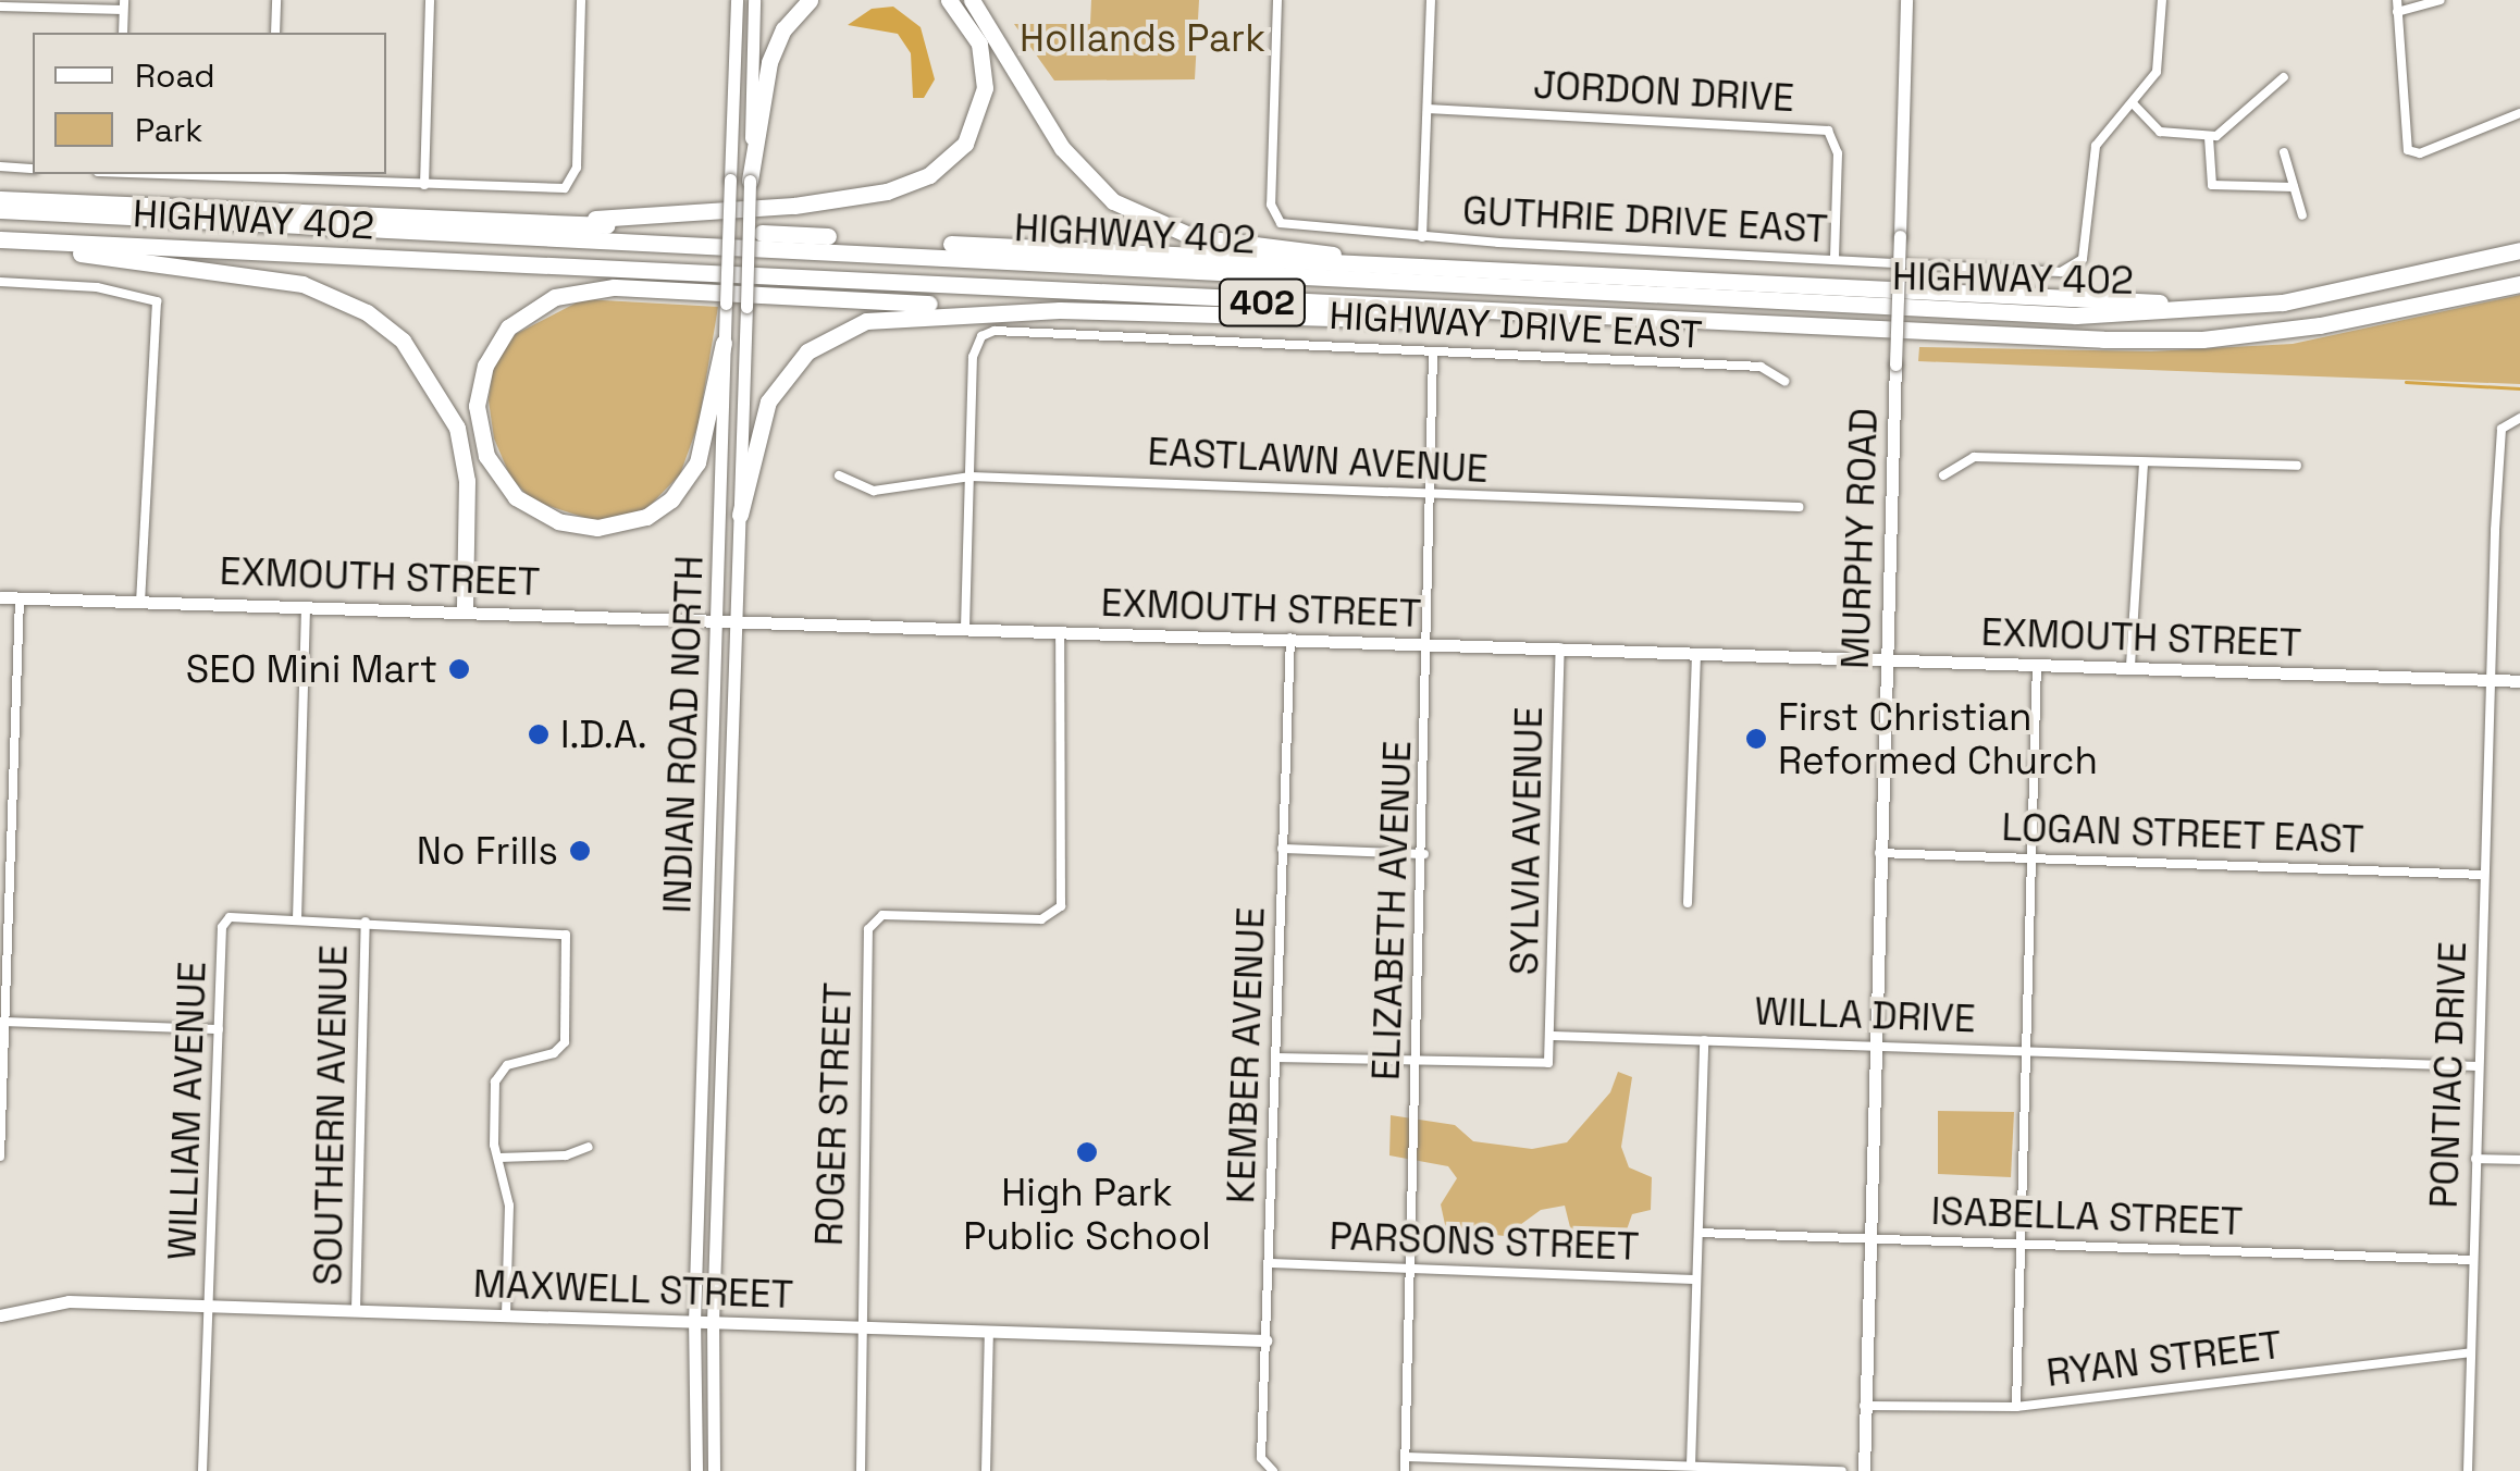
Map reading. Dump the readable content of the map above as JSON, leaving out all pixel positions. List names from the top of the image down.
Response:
{
  "streets": {
    "highway": ["HIGHWAY 402", "402"],
    "main road": [
      "MURPHY ROAD",
      "EXMOUTH STREET",
      "INDIAN ROAD NORTH",
      "MAXWELL STREET"
    ],
    "street": [
      "JORDON DRIVE",
      "GUTHRIE DRIVE EAST",
      "HIGHWAY DRIVE EAST",
      "EASTLAWN AVENUE",
      "LOGAN STREET EAST",
      "SYLVIA AVENUE",
      "ELIZABETH AVENUE",
      "WILLA DRIVE",
      "KEMBER AVENUE",
      "PONTIAC DRIVE",
      "WILLIAM AVENUE",
      "ROGER STREET",
      "SOUTHERN AVENUE",
      "ISABELLA STREET",
      "PARSONS STREET",
      "RYAN STREET"
    ]
  },
  "crossings": [
    ["JORDON DRIVE", "GUTHRIE DRIVE EAST"],
    ["HIGHWAY DRIVE EAST", "EASTLAWN AVENUE"],
    ["HIGHWAY DRIVE EAST", "ELIZABETH AVENUE"],
    ["EASTLAWN AVENUE", "ELIZABETH AVENUE"],
    ["MURPHY ROAD", "EXMOUTH STREET"],
    ["MURPHY ROAD", "LOGAN STREET EAST"],
    ["MURPHY ROAD", "WILLA DRIVE"],
    ["MURPHY ROAD", "ISABELLA STREET"],
    ["MURPHY ROAD", "RYAN STREET"],
    ["EXMOUTH STREET", "INDIAN ROAD NORTH"],
    ["EXMOUTH STREET", "SYLVIA AVENUE"],
    ["EXMOUTH STREET", "ELIZABETH AVENUE"],
    ["EXMOUTH STREET", "KEMBER AVENUE"],
    ["EXMOUTH STREET", "PONTIAC DRIVE"],
    ["EXMOUTH STREET", "ROGER STREET"],
    ["INDIAN ROAD NORTH", "MAXWELL STREET"],
    ["LOGAN STREET EAST", "PONTIAC DRIVE"],
    ["SYLVIA AVENUE", "WILLA DRIVE"],
    ["ELIZABETH AVENUE", "PARSONS STREET"],
    ["WILLA DRIVE", "PONTIAC DRIVE"],
    ["KEMBER AVENUE", "PARSONS STREET"],
    ["KEMBER AVENUE", "MAXWELL STREET"],
    ["PONTIAC DRIVE", "ISABELLA STREET"],
    ["PONTIAC DRIVE", "RYAN STREET"],
    ["WILLIAM AVENUE", "MAXWELL STREET"],
    ["ROGER STREET", "MAXWELL STREET"],
    ["SOUTHERN AVENUE", "MAXWELL STREET"]
  ],
  "parks": ["Hollands Park"],
  "places": [
    "SEO Mini Mart",
    "I.D.A.",
    "First Christian Reformed Church",
    "No Frills",
    "High Park Public School"
  ],
  "legend": ["Road", "Park"]
}
